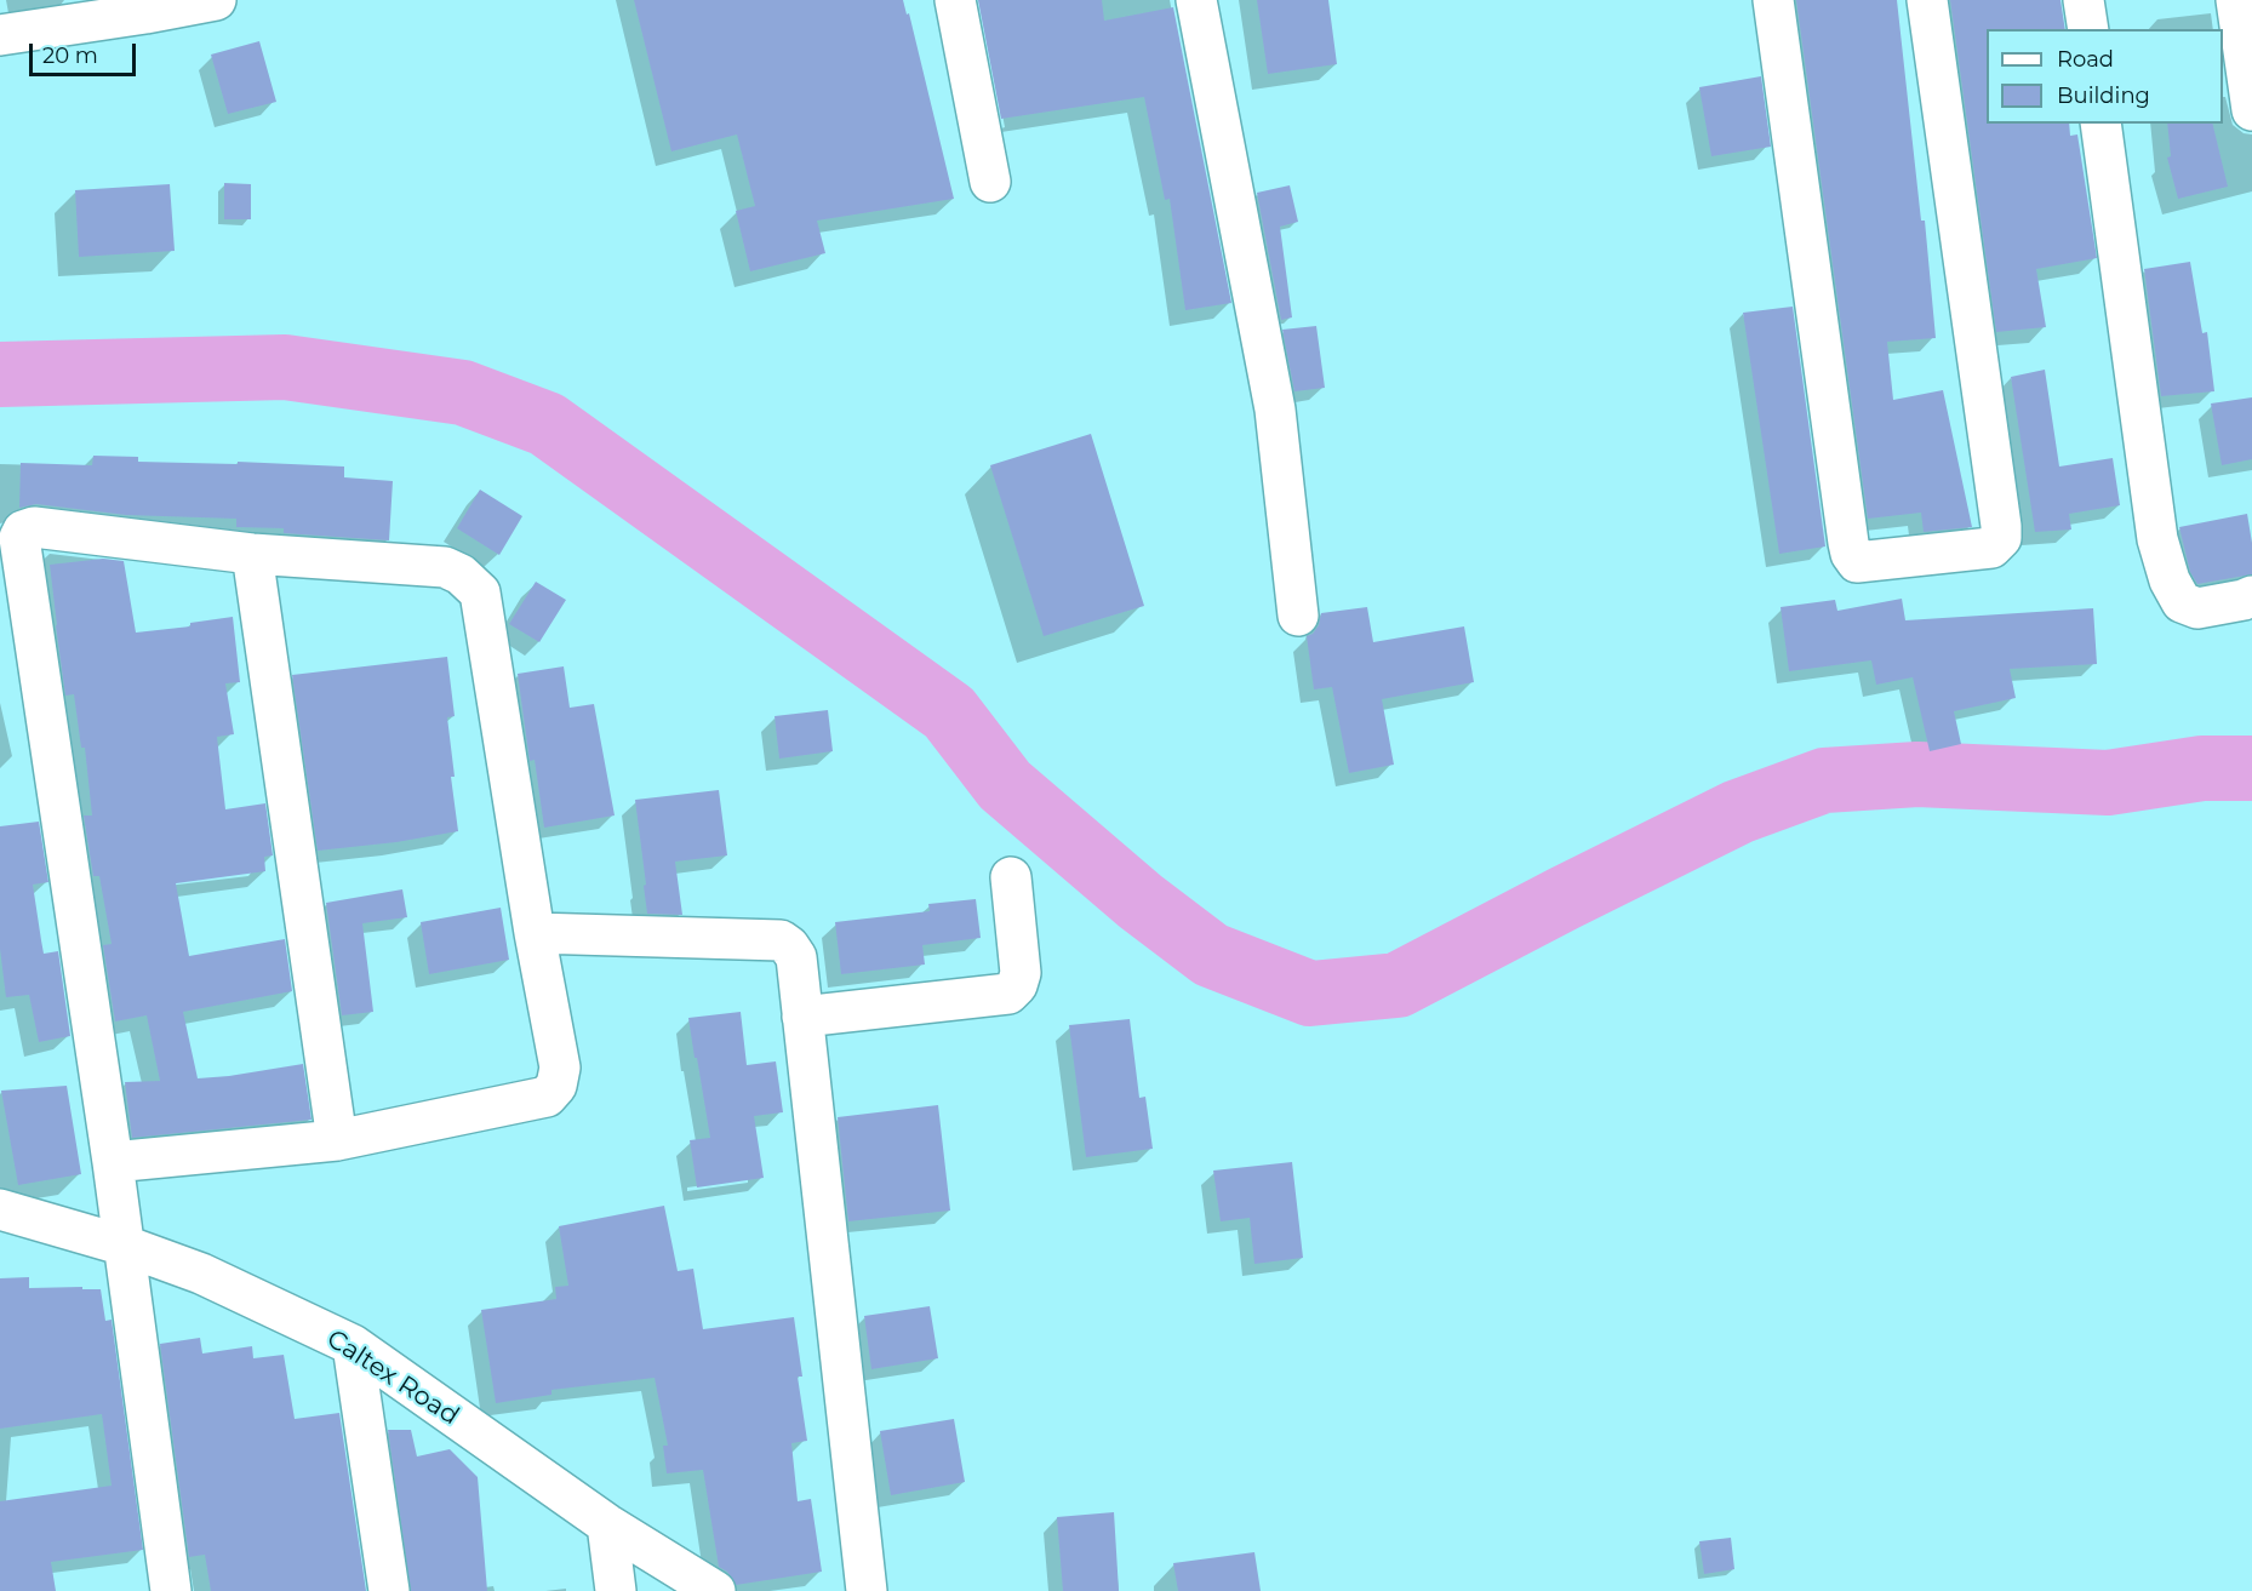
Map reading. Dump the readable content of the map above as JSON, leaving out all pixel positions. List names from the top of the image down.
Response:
{
  "streets": {
    "street": ["Caltex Road"]
  },
  "legend": ["Road", "Building"],
  "scale_bar": "20 m"
}
